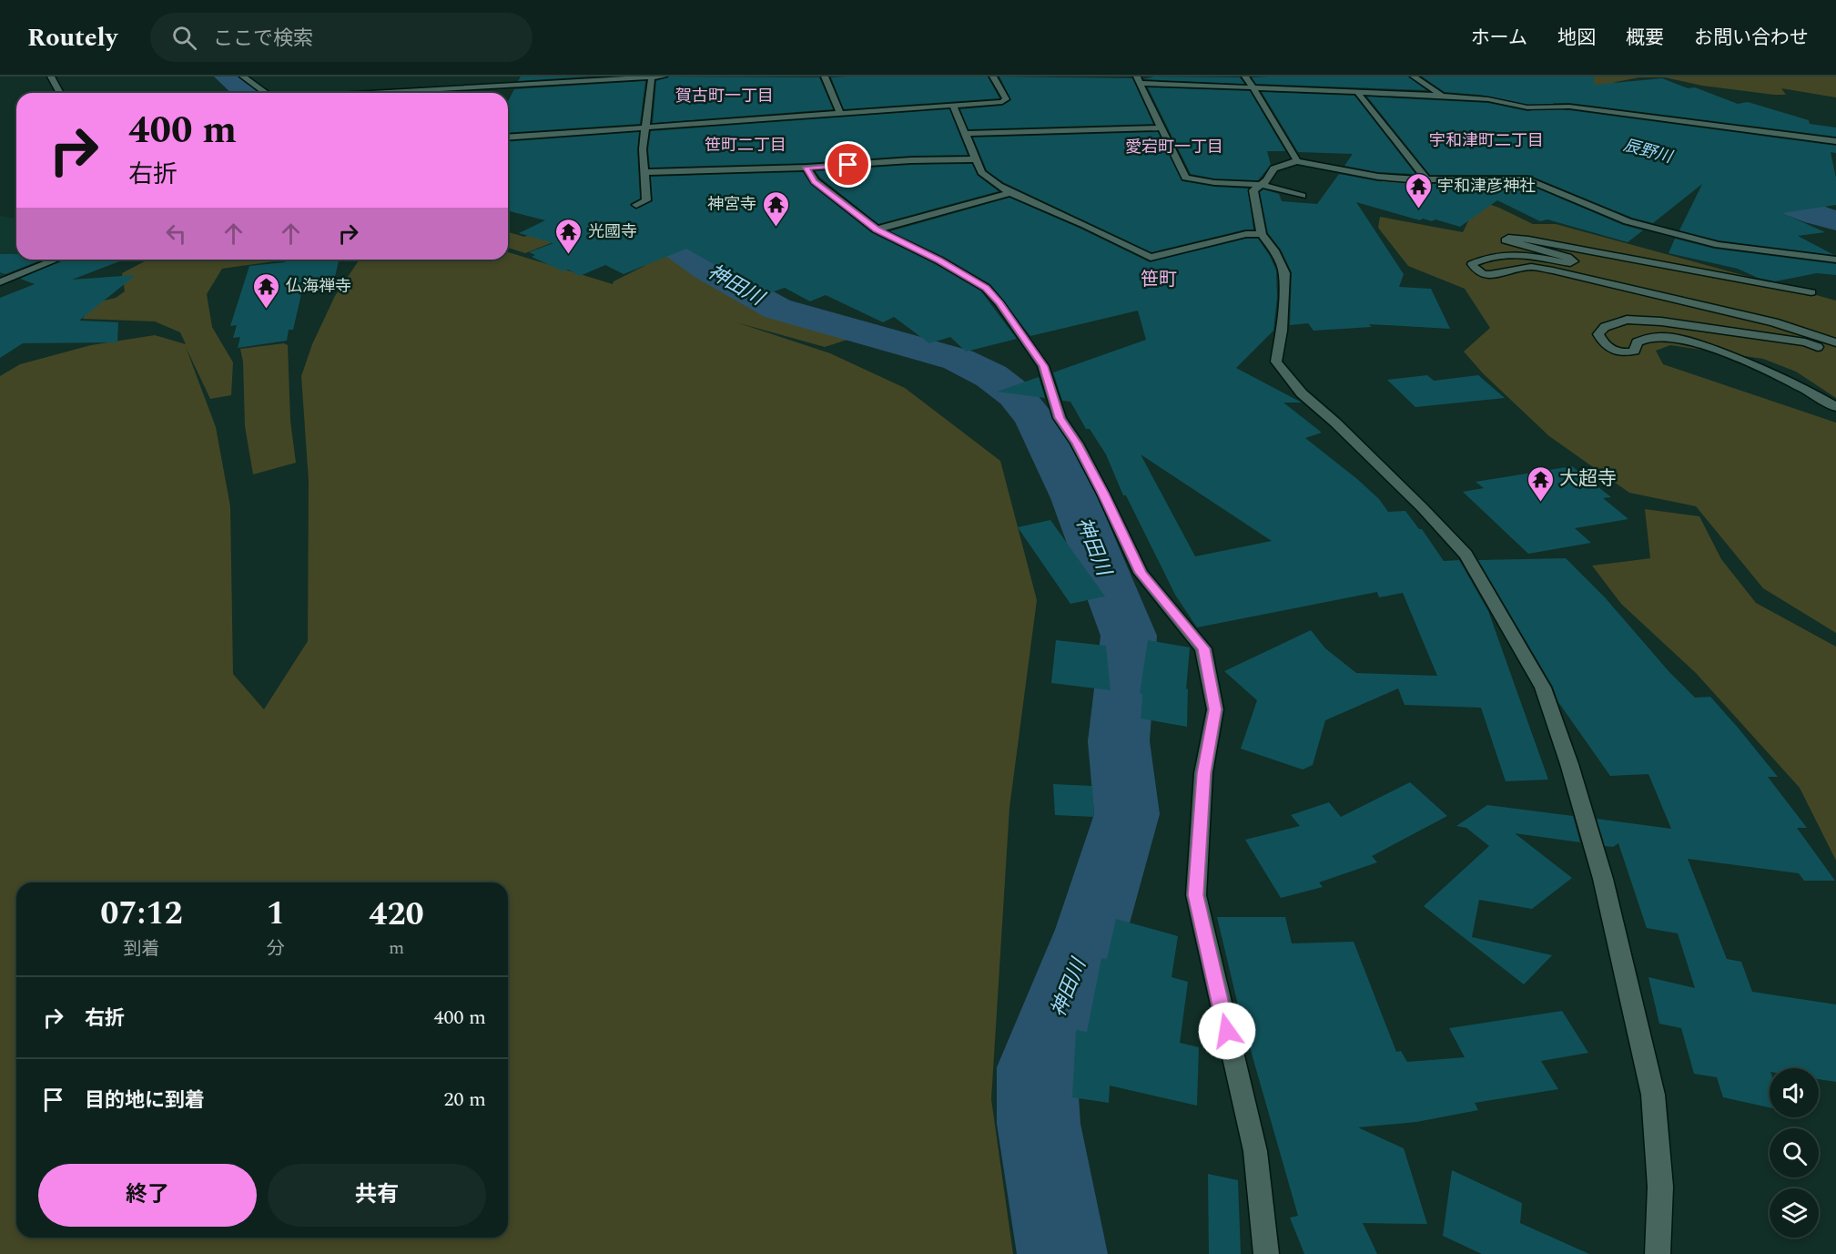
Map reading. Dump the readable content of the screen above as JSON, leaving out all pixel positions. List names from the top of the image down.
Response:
{
  "districts": [
    "賀古町一丁目",
    "宇和津町二丁目",
    "笹町二丁目",
    "愛宕町一丁目",
    "笹町"
  ],
  "water": ["辰野川", "神田川"],
  "places": {
    "temple": [
      "宇和津彦神社",
      "神宮寺",
      "光國寺",
      "仏海禅寺",
      "大超寺"
    ]
  },
  "page": {
    "header": "Routely",
    "search": "ここで検索",
    "nav": [
      "ホーム",
      "地図",
      "概要",
      "お問い合わせ"
    ],
    "turn": ["400 m", "右折"],
    "eta": [
      "07:12",
      "到着",
      "1",
      "分",
      "420",
      "m"
    ],
    "list": [
      {
        "name": "右折",
        "value": "400 m"
      },
      {
        "name": "目的地に到着",
        "value": "20 m"
      }
    ],
    "buttons": ["終了", "共有"]
  }
}
